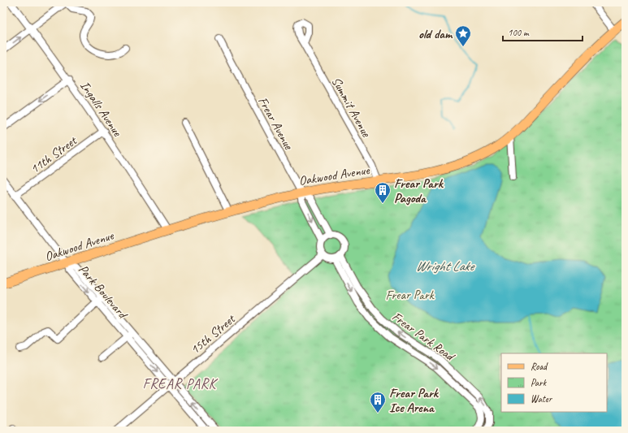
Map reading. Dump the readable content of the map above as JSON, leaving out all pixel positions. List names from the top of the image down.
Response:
{
  "streets": {
    "main road": ["Oakwood Avenue"],
    "street": [
      "Summit Avenue",
      "Ingalls Avenue",
      "Frear Avenue",
      "11th Street",
      "Park Boulevard",
      "15th Street",
      "Frear Park Road"
    ]
  },
  "crossings": [
    ["Summit Avenue", "Oakwood Avenue"],
    ["Ingalls Avenue", "11th Street"],
    ["Ingalls Avenue", "Oakwood Avenue"],
    ["Frear Avenue", "Oakwood Avenue"],
    ["11th Street", "Park Boulevard"],
    ["Oakwood Avenue", "Park Boulevard"],
    ["Park Boulevard", "15th Street"],
    ["15th Street", "Frear Park Road"]
  ],
  "districts": ["FREAR PARK"],
  "water": ["Wright Lake"],
  "parks": ["Frear Park"],
  "places": {
    "place": ["old dam"],
    "building": ["Frear Park Pagoda", "Frear Park Ice Arena"]
  },
  "legend": ["Road", "Park", "Water"],
  "scale_bar": "100 m"
}
